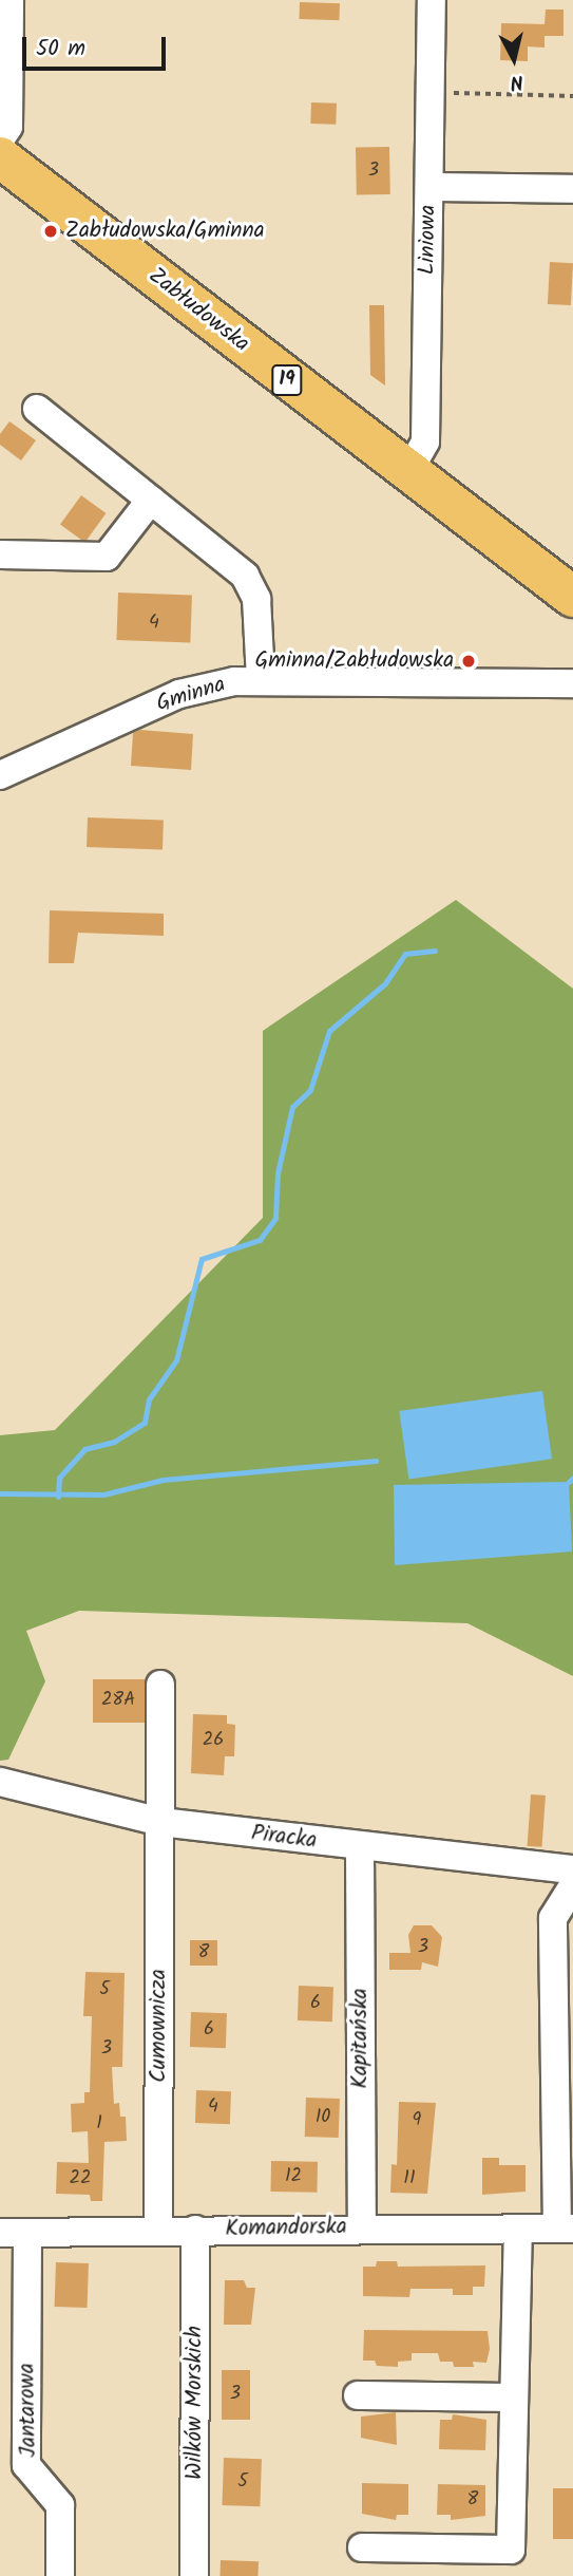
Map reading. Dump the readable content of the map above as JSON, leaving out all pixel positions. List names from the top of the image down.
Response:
{
  "streets": {
    "highway": ["Zabłudowska", "19"],
    "street": [
      "Liniowa",
      "Gminna",
      "Piracka",
      "Cumownicza",
      "Kapitańska",
      "Komandorska",
      "Wilków Morskich",
      "Jantarowa"
    ]
  },
  "crossings": [
    ["Liniowa", "Zabłudowska"],
    ["Piracka", "Cumownicza"],
    ["Piracka", "Kapitańska"],
    ["Cumownicza", "Komandorska"],
    ["Kapitańska", "Komandorska"],
    ["Komandorska", "Wilków Morskich"],
    ["Komandorska", "Jantarowa"]
  ],
  "places": ["Zabłudowska/Gminna", "Gminna/Zabłudowska"],
  "house_numbers": [
    "3",
    "4",
    "28A",
    "26",
    "3",
    "8",
    "5",
    "6",
    "6",
    "3",
    "4",
    "10",
    "9",
    "1",
    "12",
    "22",
    "11",
    "3",
    "5",
    "8"
  ],
  "scale_bar": "50 m",
  "north": "bottom"
}
